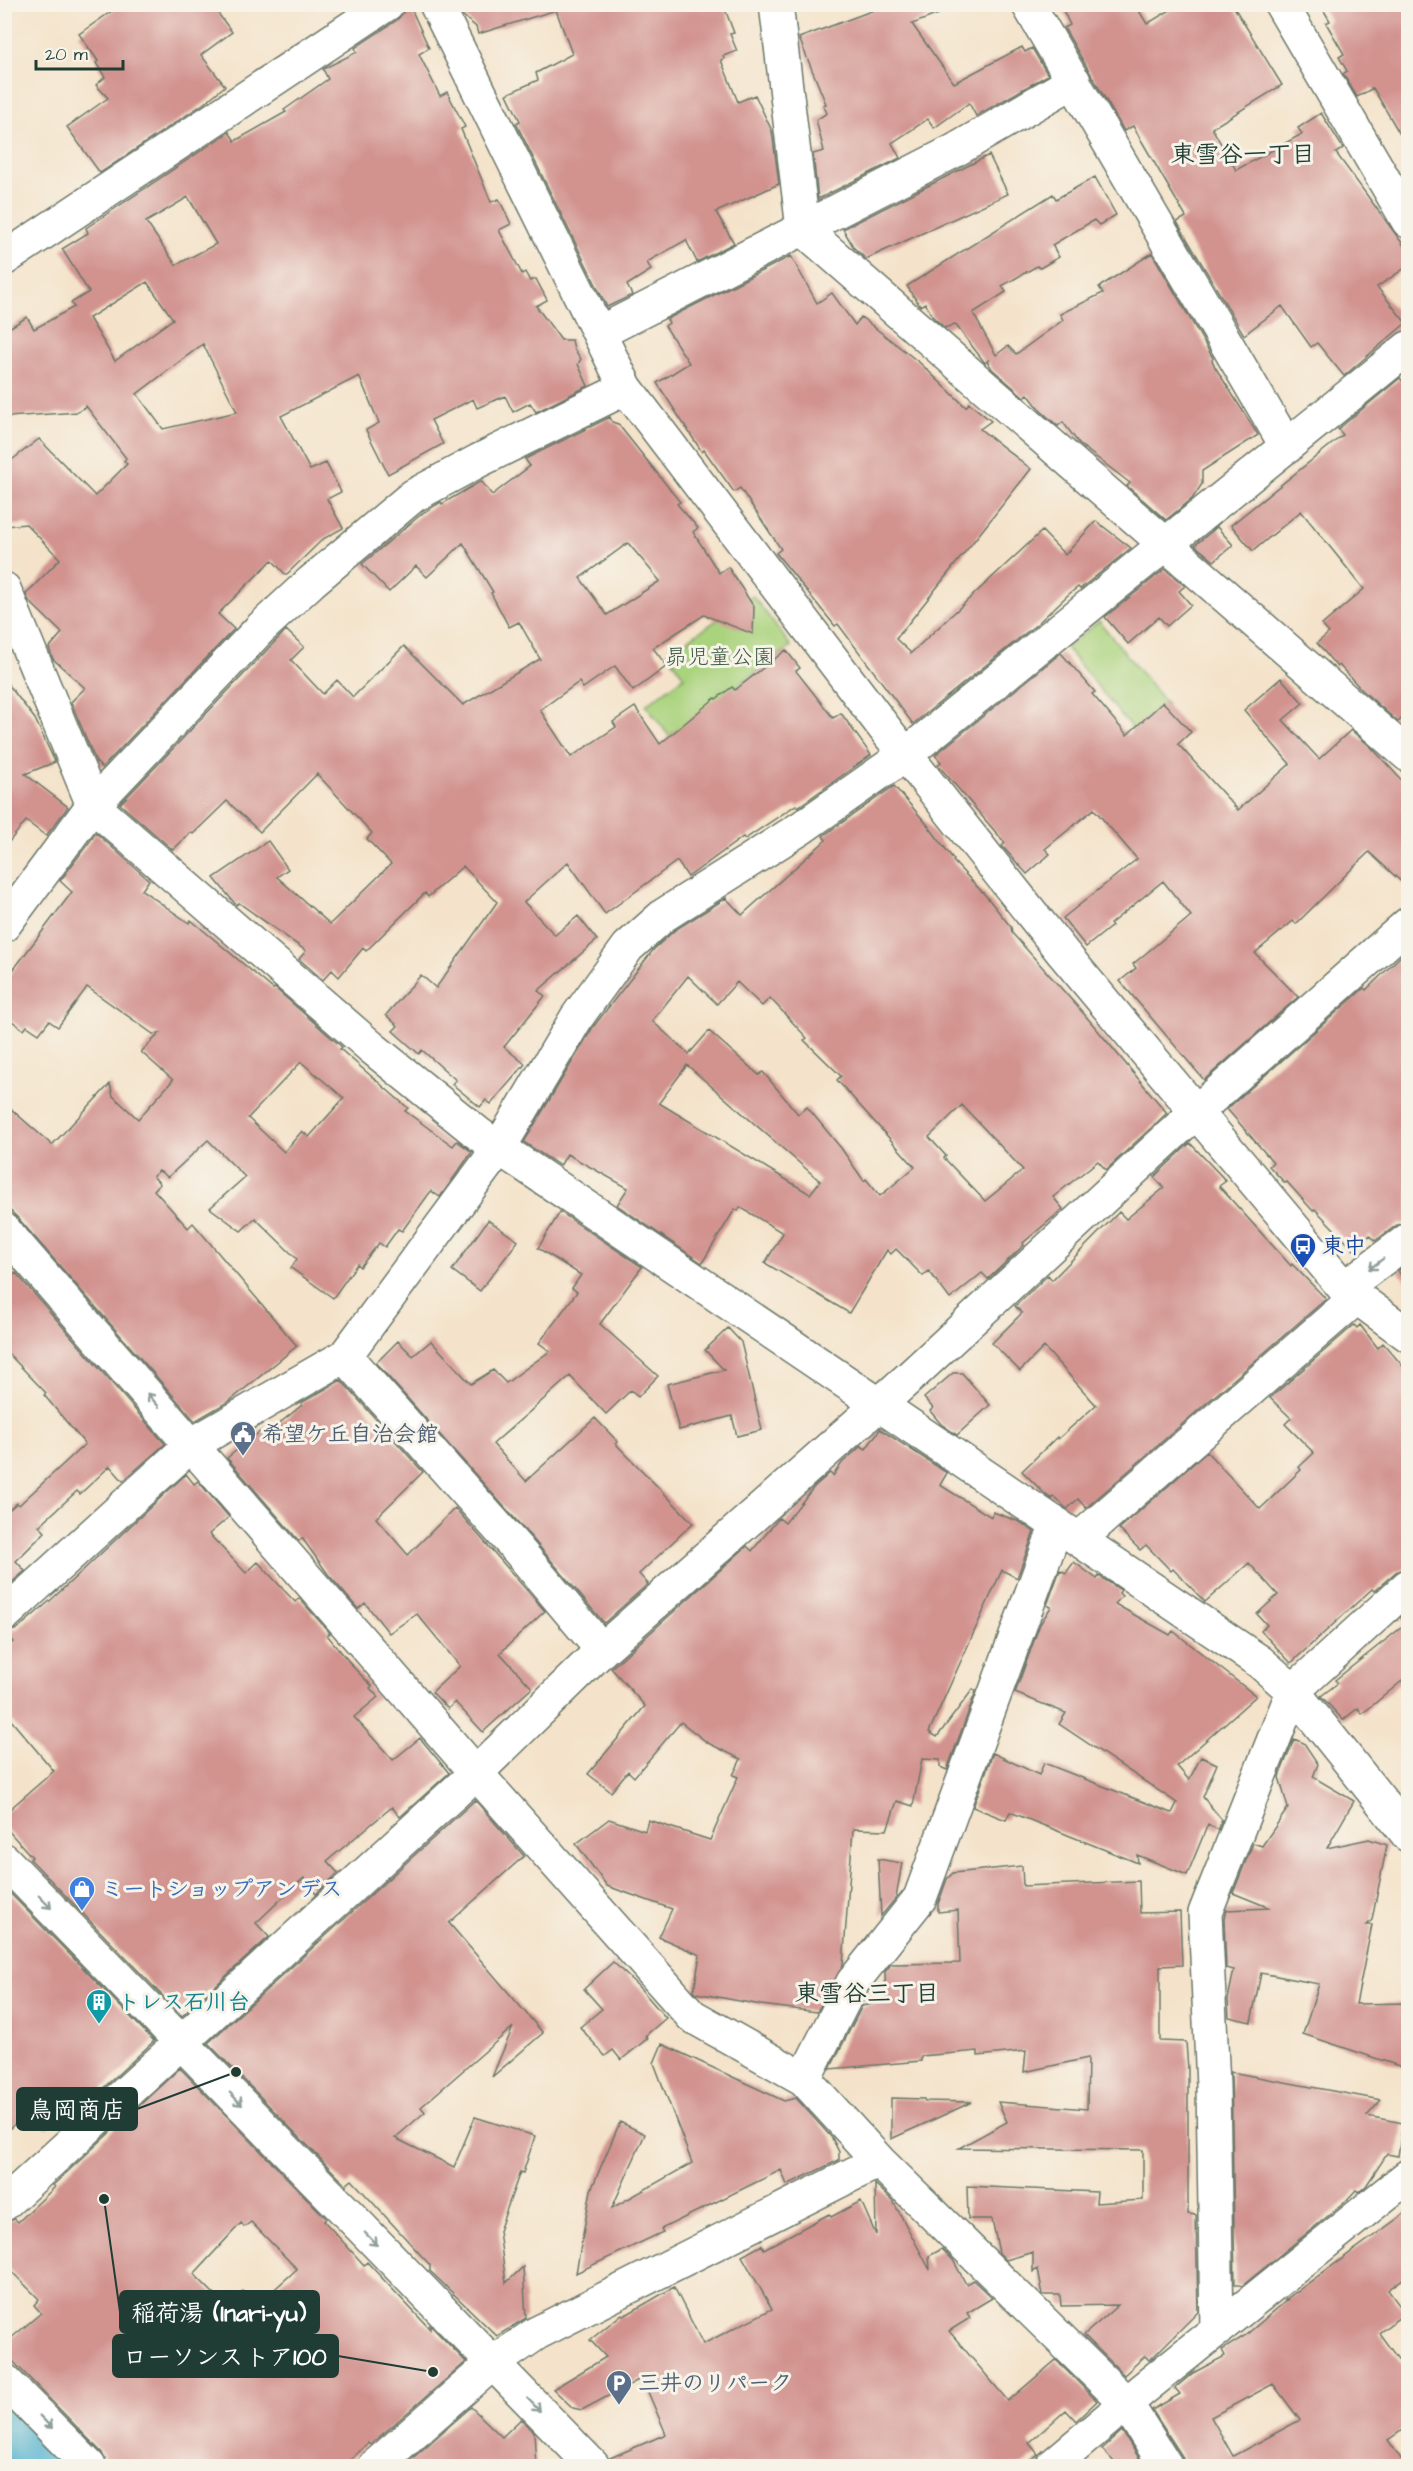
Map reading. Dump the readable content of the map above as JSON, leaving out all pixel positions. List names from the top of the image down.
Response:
{
  "districts": ["東雪谷一丁目", "東雪谷三丁目"],
  "parks": ["昴児童公園"],
  "places": {
    "bus stop": ["東中"],
    "public building": ["希望ケ丘自治会館"],
    "shop": ["ミートショップアンデス"],
    "building": ["トレス石川台"],
    "other": ["鳥岡商店", "稲荷湯 (Inari-yu)", "ローソンストア100"],
    "parking": ["三井のリパーク"]
  },
  "scale_bar": "20 m"
}
